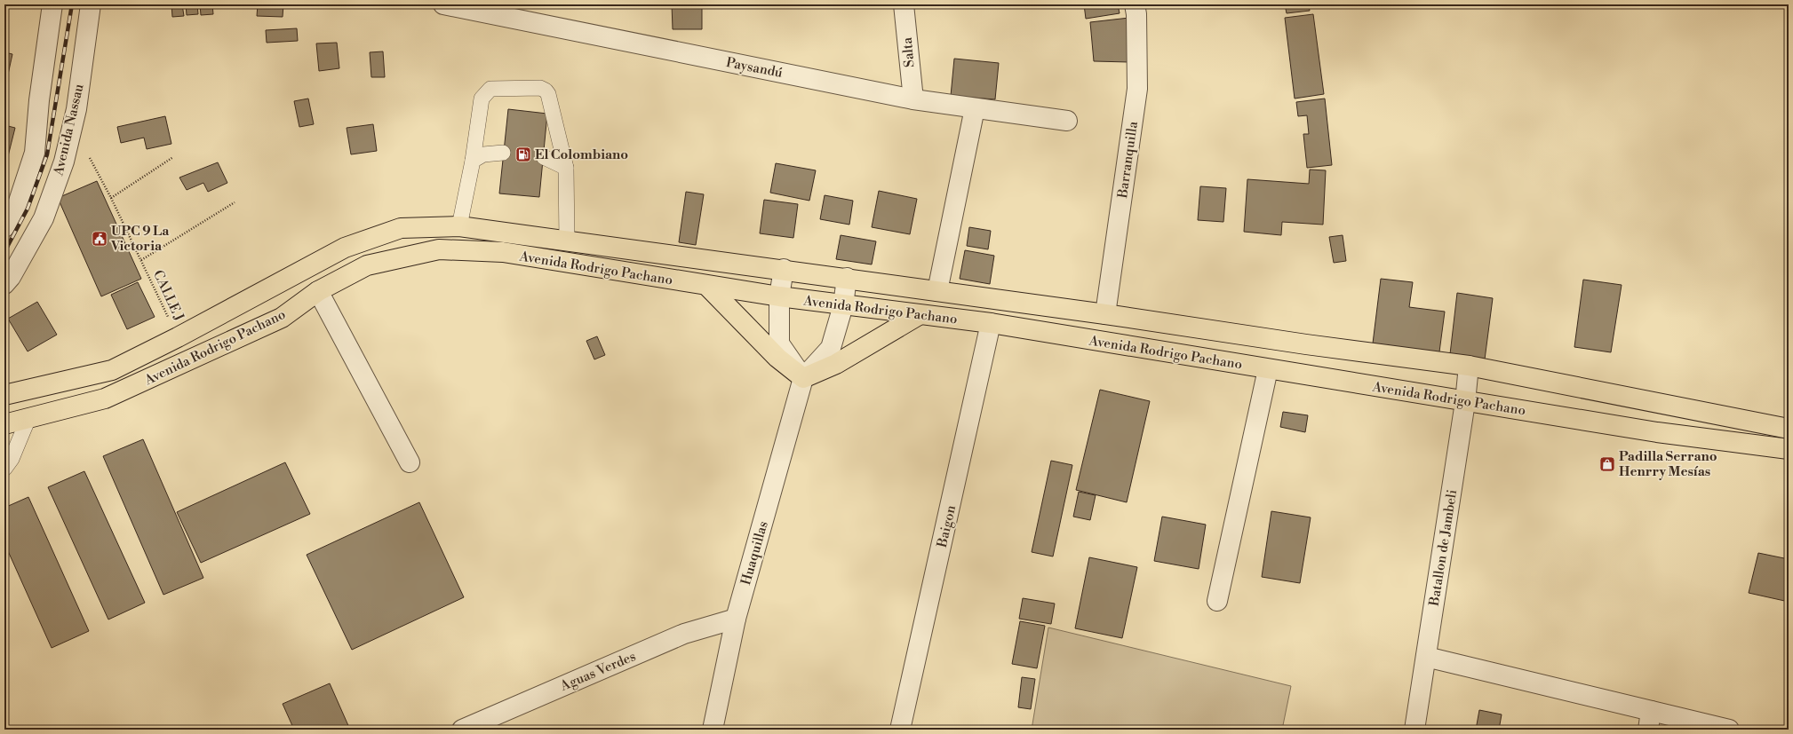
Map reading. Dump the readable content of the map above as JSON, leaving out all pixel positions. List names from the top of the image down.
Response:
{
  "streets": {
    "main road": ["Avenida Rodrigo Pachano"],
    "street": [
      "Salta",
      "Paysandú",
      "Avenida Nassau",
      "Barranquilla",
      "Baigon",
      "Batallon de Jambeli",
      "Huaquillas",
      "Aguas Verdes"
    ],
    "path": ["CALLE J"]
  },
  "crossings": [
    ["Salta", "Paysandú"],
    ["Barranquilla", "Avenida Rodrigo Pachano"],
    ["Avenida Rodrigo Pachano", "CALLE J"],
    ["Avenida Rodrigo Pachano", "Baigon"],
    ["Avenida Rodrigo Pachano", "Batallon de Jambeli"],
    ["Huaquillas", "Aguas Verdes"]
  ],
  "places": {
    "fuel station": ["El Colombiano"],
    "public building": ["UPC 9 La Victoria"],
    "shop": ["Padilla Serrano Henrry Mesías"]
  }
}
